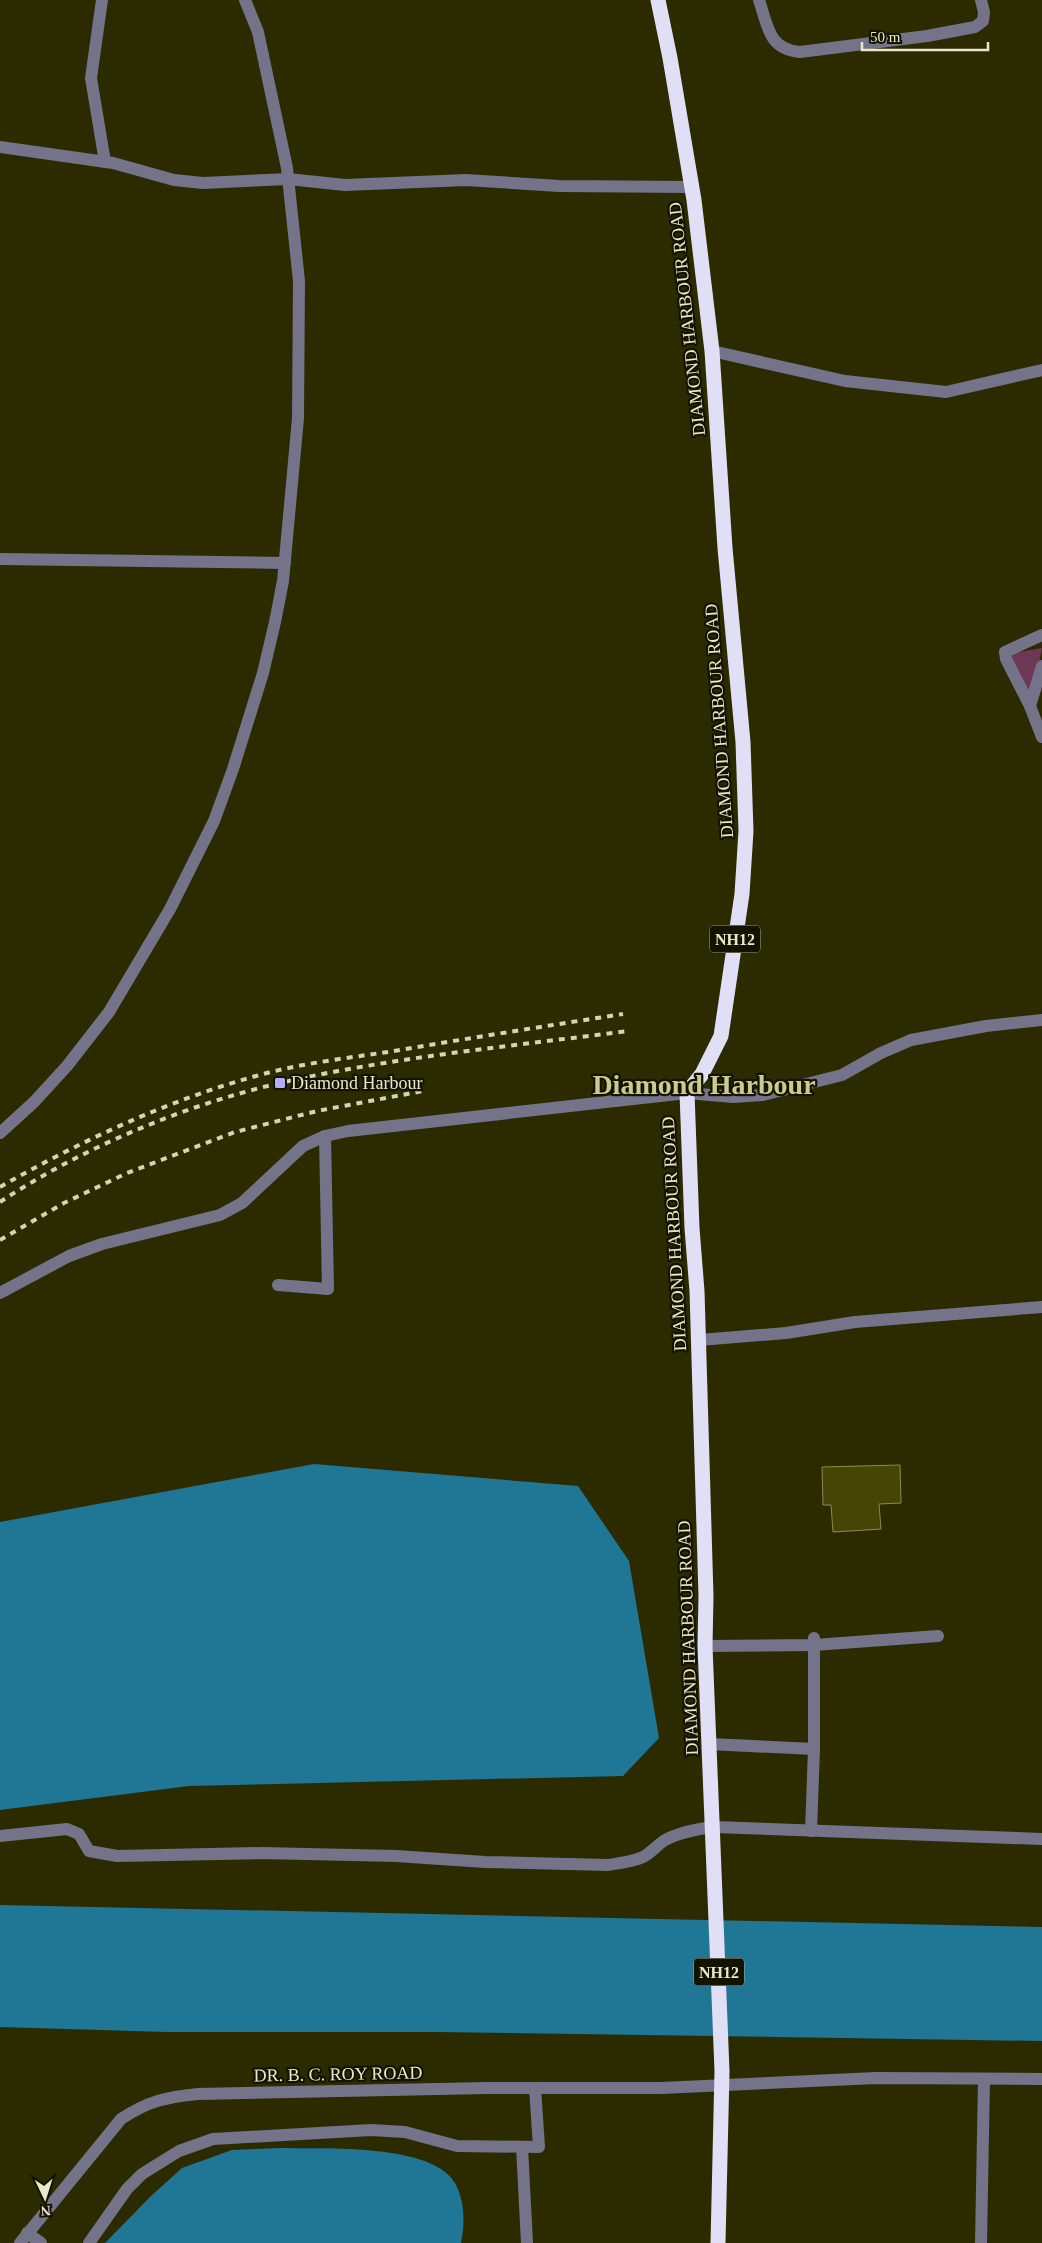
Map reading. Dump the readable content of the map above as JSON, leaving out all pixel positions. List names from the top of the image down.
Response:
{
  "streets": {
    "highway": ["DIAMOND HARBOUR ROAD", "NH12"],
    "street": ["DR. B. C. ROY ROAD"]
  },
  "crossings": [
    ["DIAMOND HARBOUR ROAD", "DR. B. C. ROY ROAD"]
  ],
  "districts": ["Diamond Harbour"],
  "places": {
    "transit": ["Diamond Harbour"]
  },
  "scale_bar": "50 m",
  "north": "bottom"
}
